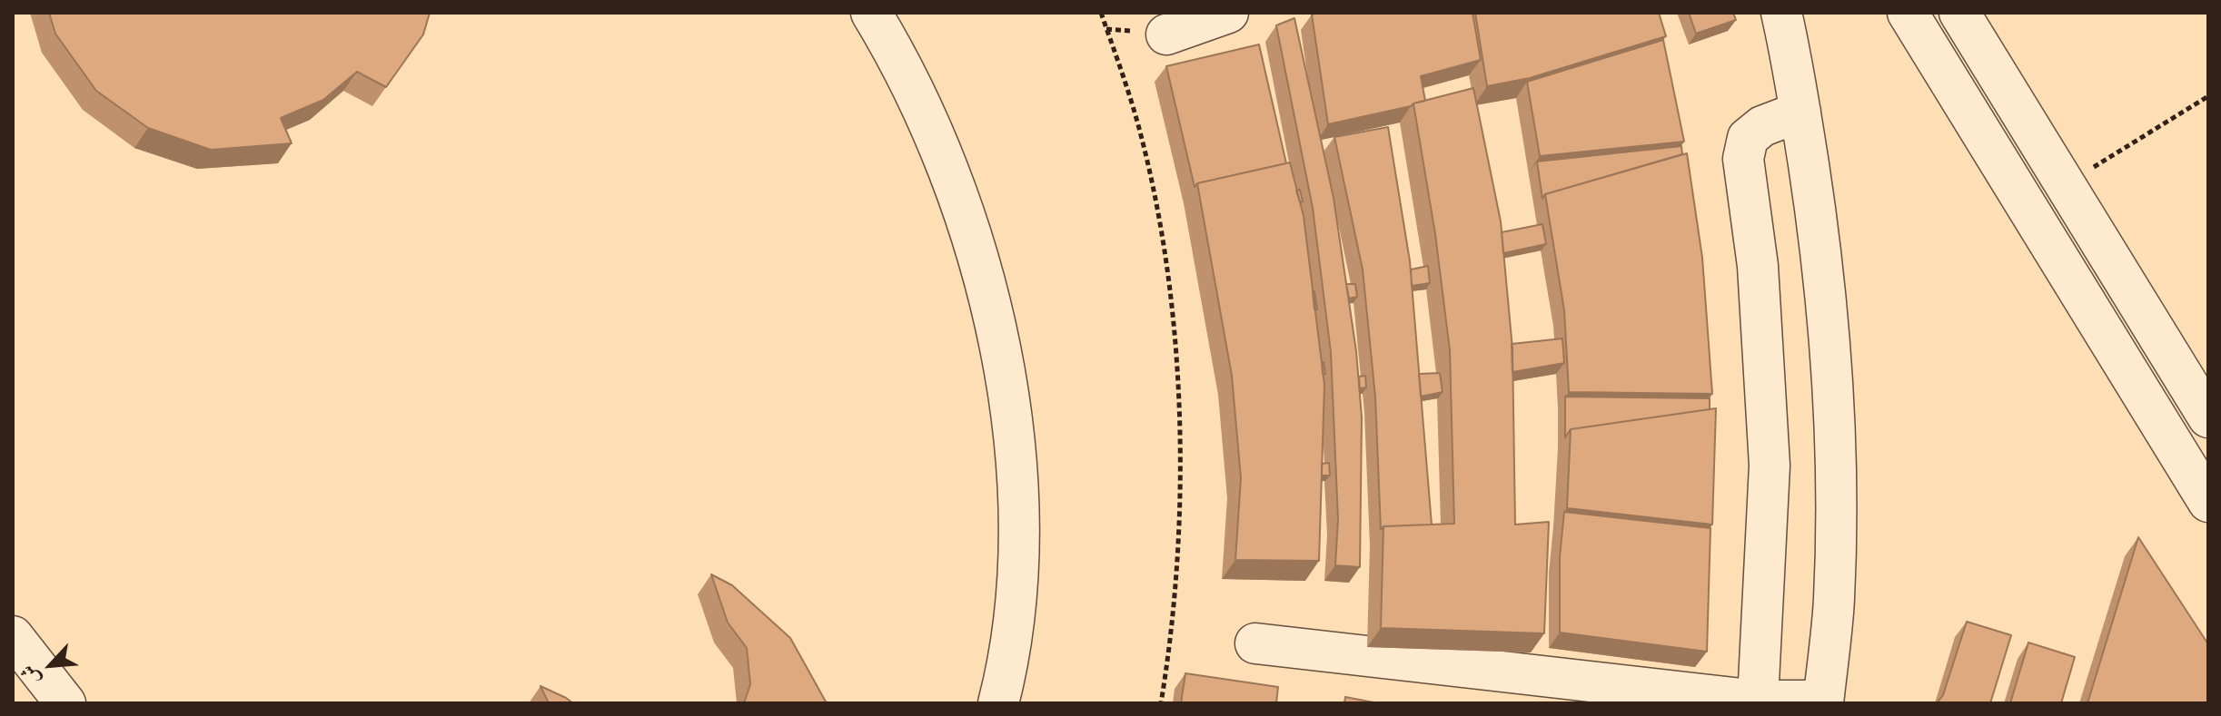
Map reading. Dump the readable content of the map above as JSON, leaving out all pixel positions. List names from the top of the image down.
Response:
{
  "north": "bottom left"
}
